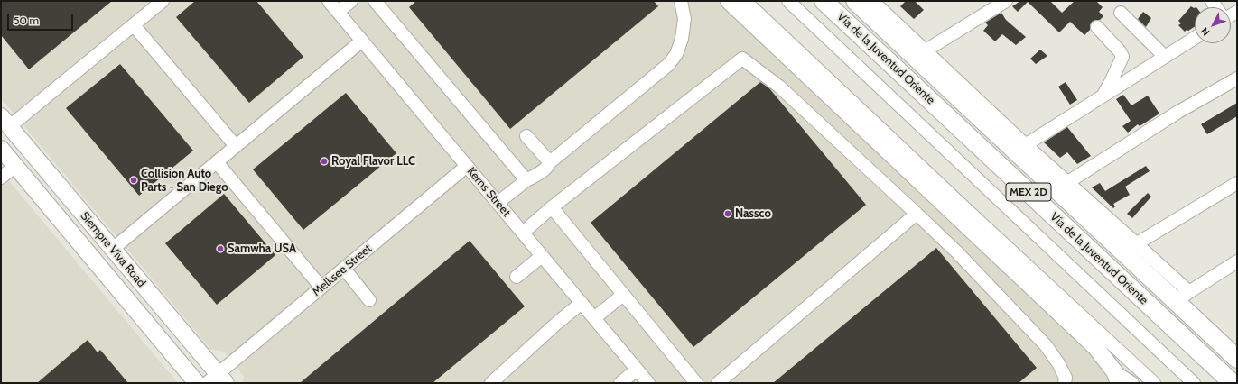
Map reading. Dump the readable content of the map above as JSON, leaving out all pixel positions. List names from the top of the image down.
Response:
{
  "streets": {
    "highway": ["Vía de la Juventud Oriente", "MEX 2D"],
    "main road": ["Siempre Viva Road"],
    "street": ["Kerns Street", "Melksee Street"]
  },
  "crossings": [
    ["Kerns Street", "Melksee Street"],
    ["Siempre Viva Road", "Melksee Street"]
  ],
  "places": [
    "Royal Flavor LLC",
    "Collision Auto Parts - San Diego",
    "Nassco",
    "Samwha USA"
  ],
  "scale_bar": "50 m",
  "north": "bottom left"
}
